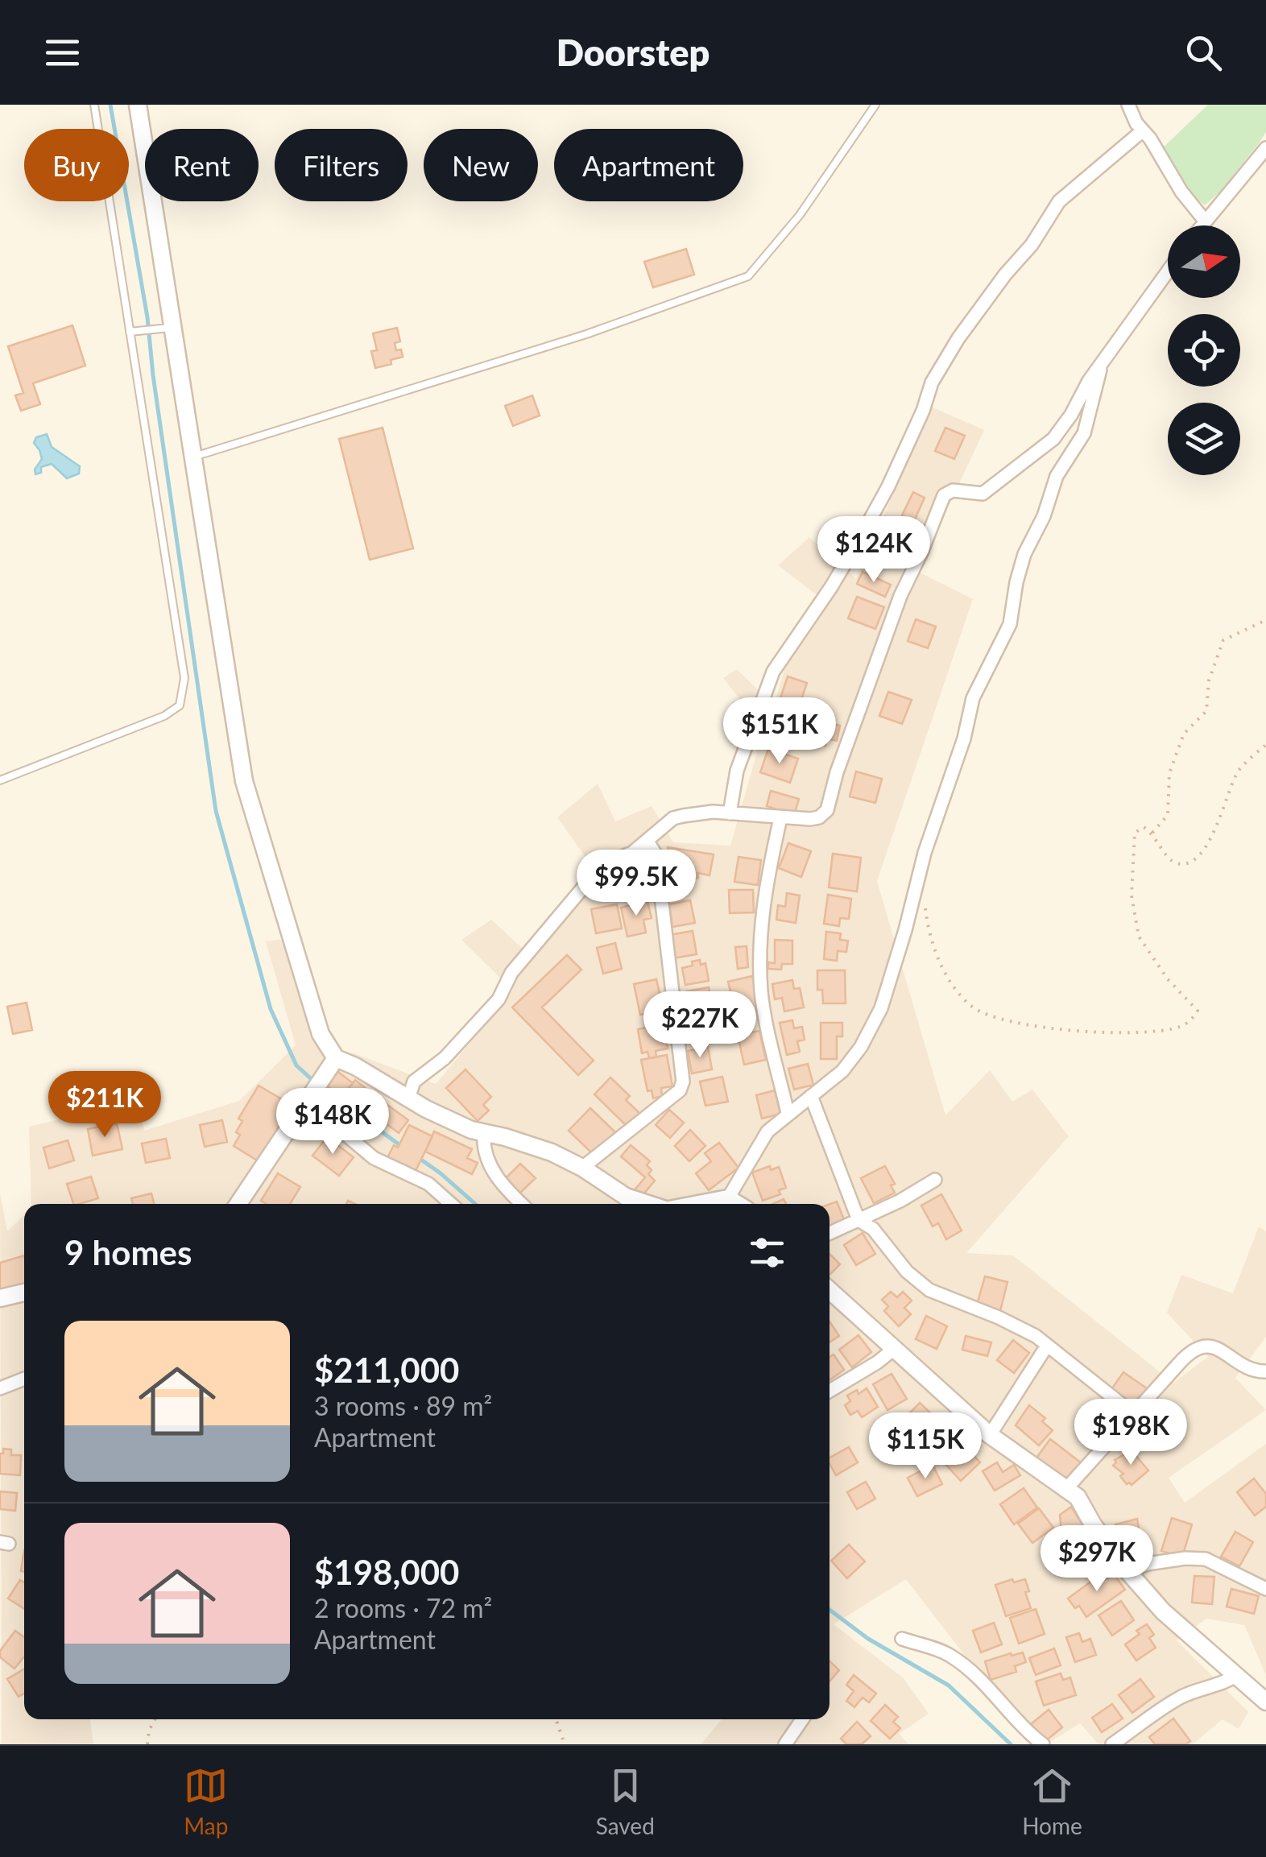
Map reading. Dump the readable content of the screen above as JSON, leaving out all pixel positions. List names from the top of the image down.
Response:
{
  "north": "right",
  "page": {
    "header": "Doorstep",
    "chip": [
      "Buy",
      "Rent",
      "Filters",
      "New",
      "Apartment"
    ],
    "price": [
      "$124K",
      "$151K",
      "$99.5K",
      "$227K",
      "$211K",
      "$148K",
      "$198K",
      "$115K",
      "$297K"
    ],
    "heading": "9 homes",
    "list": [
      {
        "name": "$211,000",
        "note": "3 rooms · 89 m² · Apartment"
      },
      {
        "name": "$198,000",
        "note": "2 rooms · 72 m² · Apartment"
      }
    ],
    "tabs": ["Map", "Saved", "Home"]
  }
}
